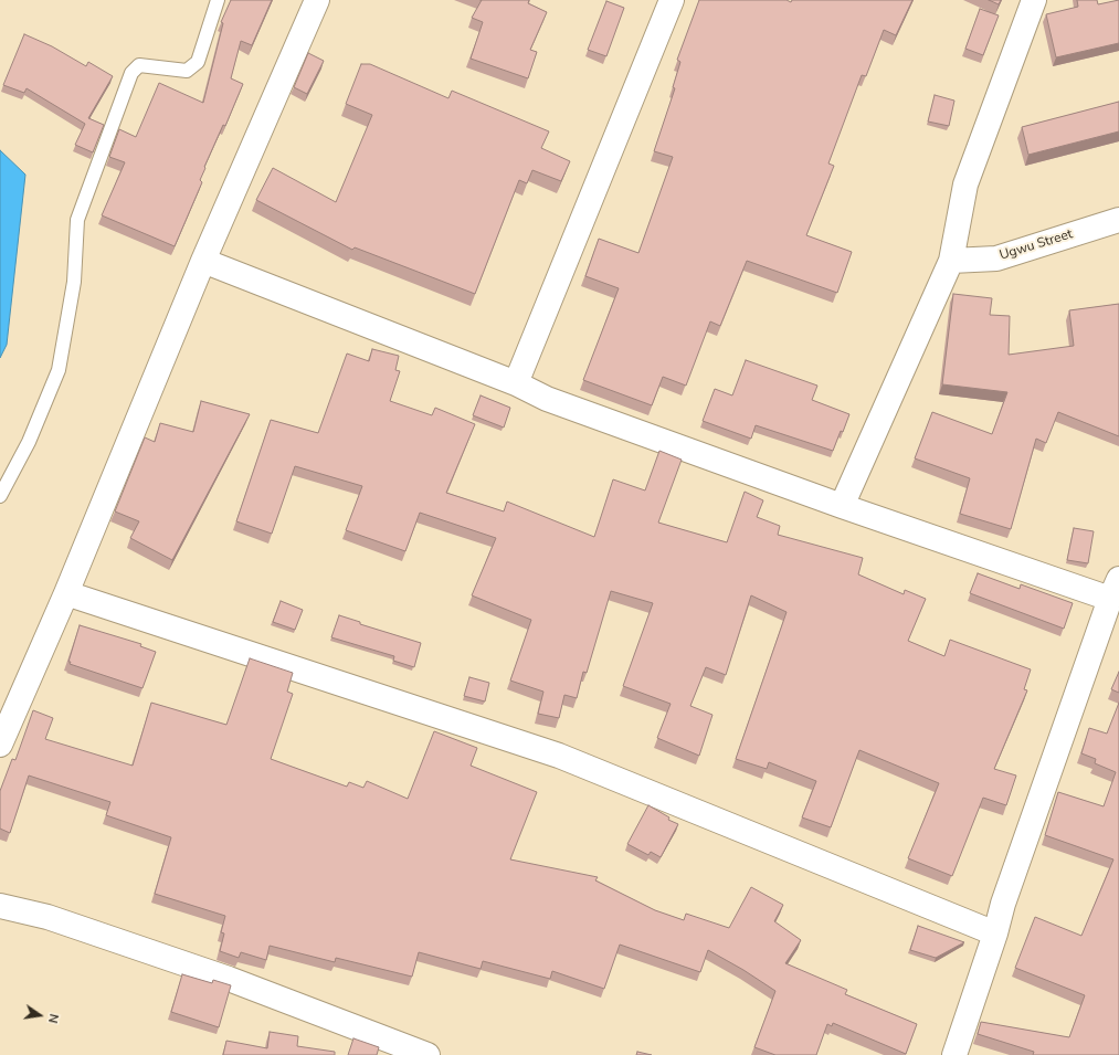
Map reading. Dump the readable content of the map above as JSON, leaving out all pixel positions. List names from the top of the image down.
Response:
{
  "streets": {
    "street": ["Ugwu Street"]
  },
  "north": "right"
}
